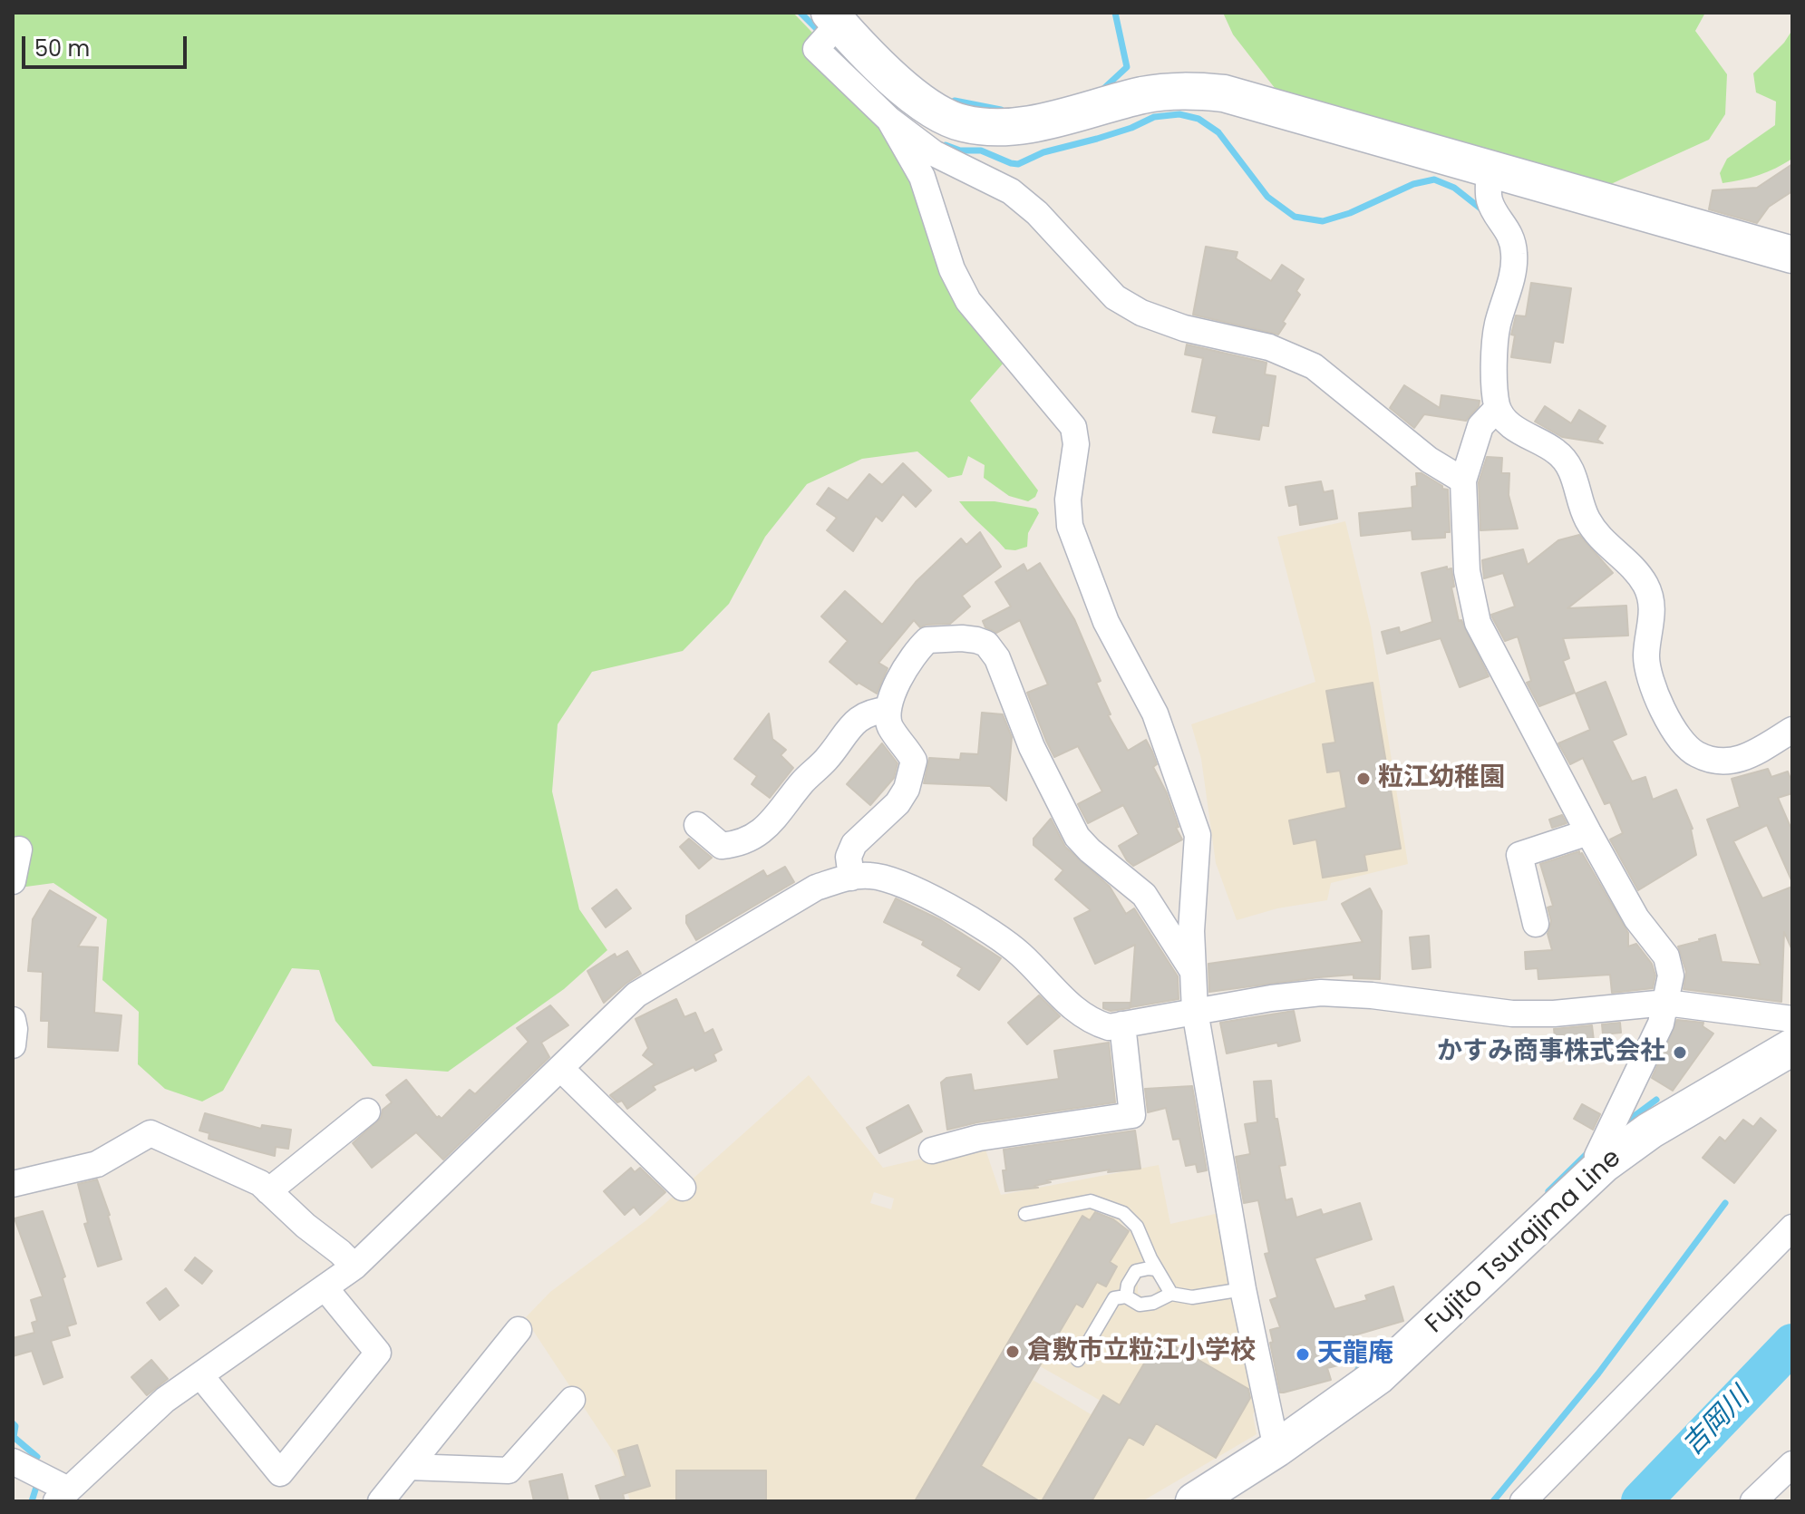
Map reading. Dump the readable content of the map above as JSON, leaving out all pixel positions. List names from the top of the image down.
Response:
{
  "streets": {
    "street": ["Fujito Tsurajima Line"]
  },
  "water": ["吉岡川"],
  "places": [
    "粒江幼稚園",
    "かすみ商事株式会社",
    "倉敷市立粒江小学校",
    "天龍庵"
  ],
  "scale_bar": "50 m"
}
